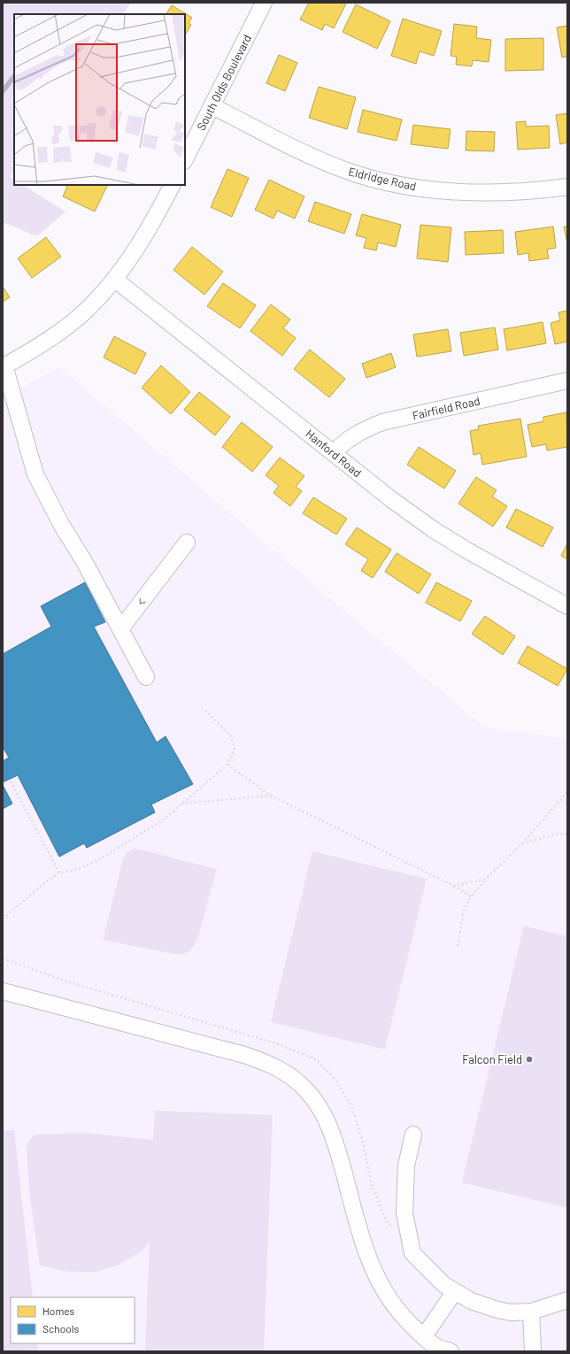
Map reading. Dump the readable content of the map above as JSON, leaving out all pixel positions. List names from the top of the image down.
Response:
{
  "streets": {
    "street": [
      "South Olds Boulevard",
      "Eldridge Road",
      "Fairfield Road",
      "Hanford Road"
    ]
  },
  "crossings": [
    ["South Olds Boulevard", "Eldridge Road"],
    ["Fairfield Road", "Hanford Road"]
  ],
  "places": ["Falcon Field"],
  "legend": ["Homes", "Schools"]
}
